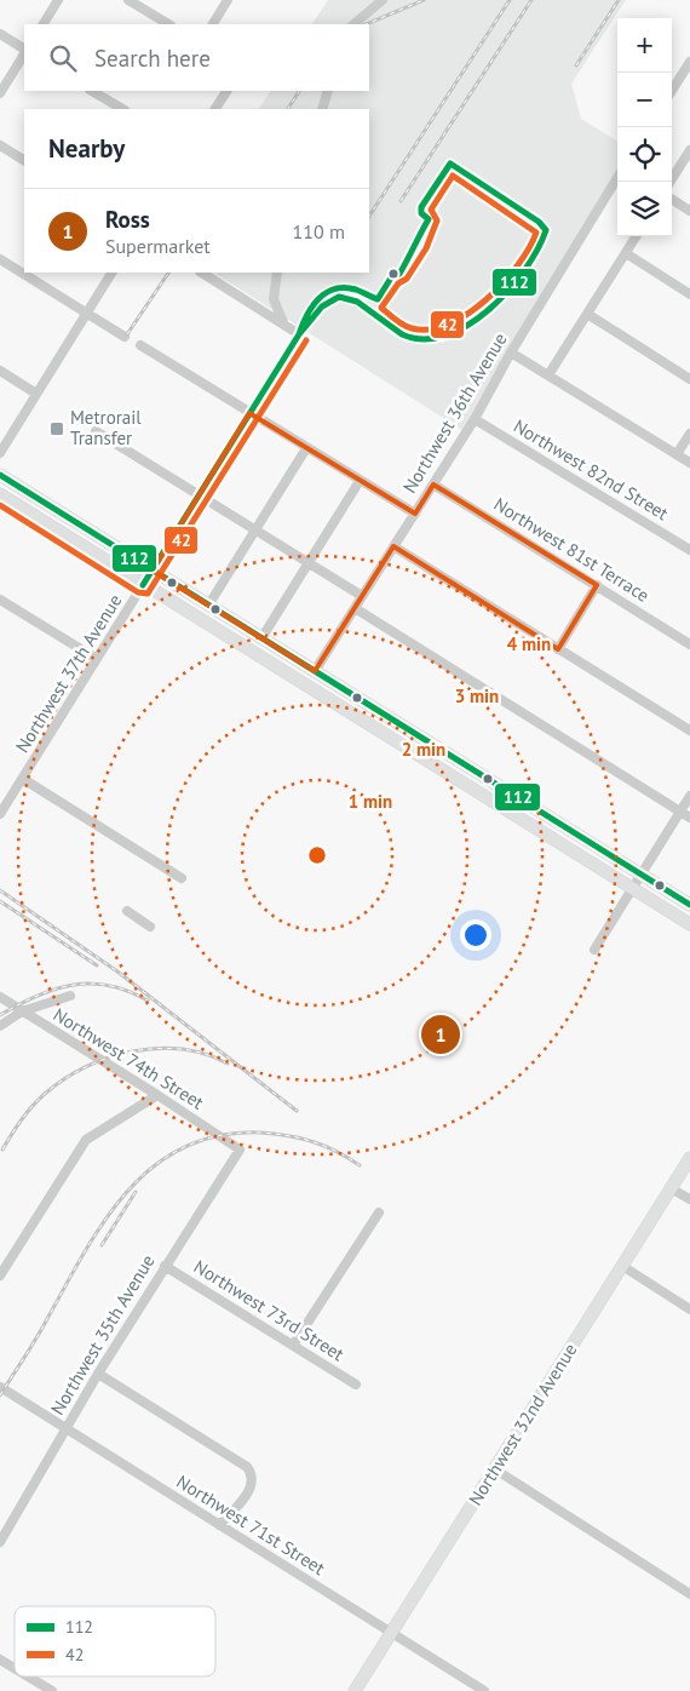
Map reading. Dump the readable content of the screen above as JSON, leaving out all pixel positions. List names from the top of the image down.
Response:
{
  "streets": {
    "main road": ["Northwest 32nd Avenue"],
    "street": [
      "Northwest 36th Avenue",
      "Northwest 82nd Street",
      "Northwest 81st Terrace",
      "Northwest 37th Avenue",
      "Northwest 74th Street",
      "Northwest 73rd Street",
      "Northwest 35th Avenue",
      "Northwest 71st Street"
    ]
  },
  "crossings": [
    ["Northwest 36th Avenue", "Northwest 82nd Street"],
    ["Northwest 36th Avenue", "Northwest 81st Terrace"],
    ["Northwest 74th Street", "Northwest 35th Avenue"],
    ["Northwest 73rd Street", "Northwest 35th Avenue"],
    ["Northwest 35th Avenue", "Northwest 71st Street"],
    ["Northwest 32nd Avenue", "Northwest 71st Street"]
  ],
  "places": {
    "transit": ["Metrorail Transfer"]
  },
  "lines": ["transit line 112", "transit line 42"],
  "legend": ["112", "42"],
  "page": {
    "map_buttons": ["+", "−"],
    "search": "Search here",
    "heading": "Nearby",
    "list": [
      {
        "mark": "1",
        "name": "Ross",
        "note": "Supermarket",
        "value": "110 m"
      }
    ],
    "pins": "1"
  },
  "rings": [
    "4 min",
    "3 min",
    "2 min",
    "1 min"
  ]
}
